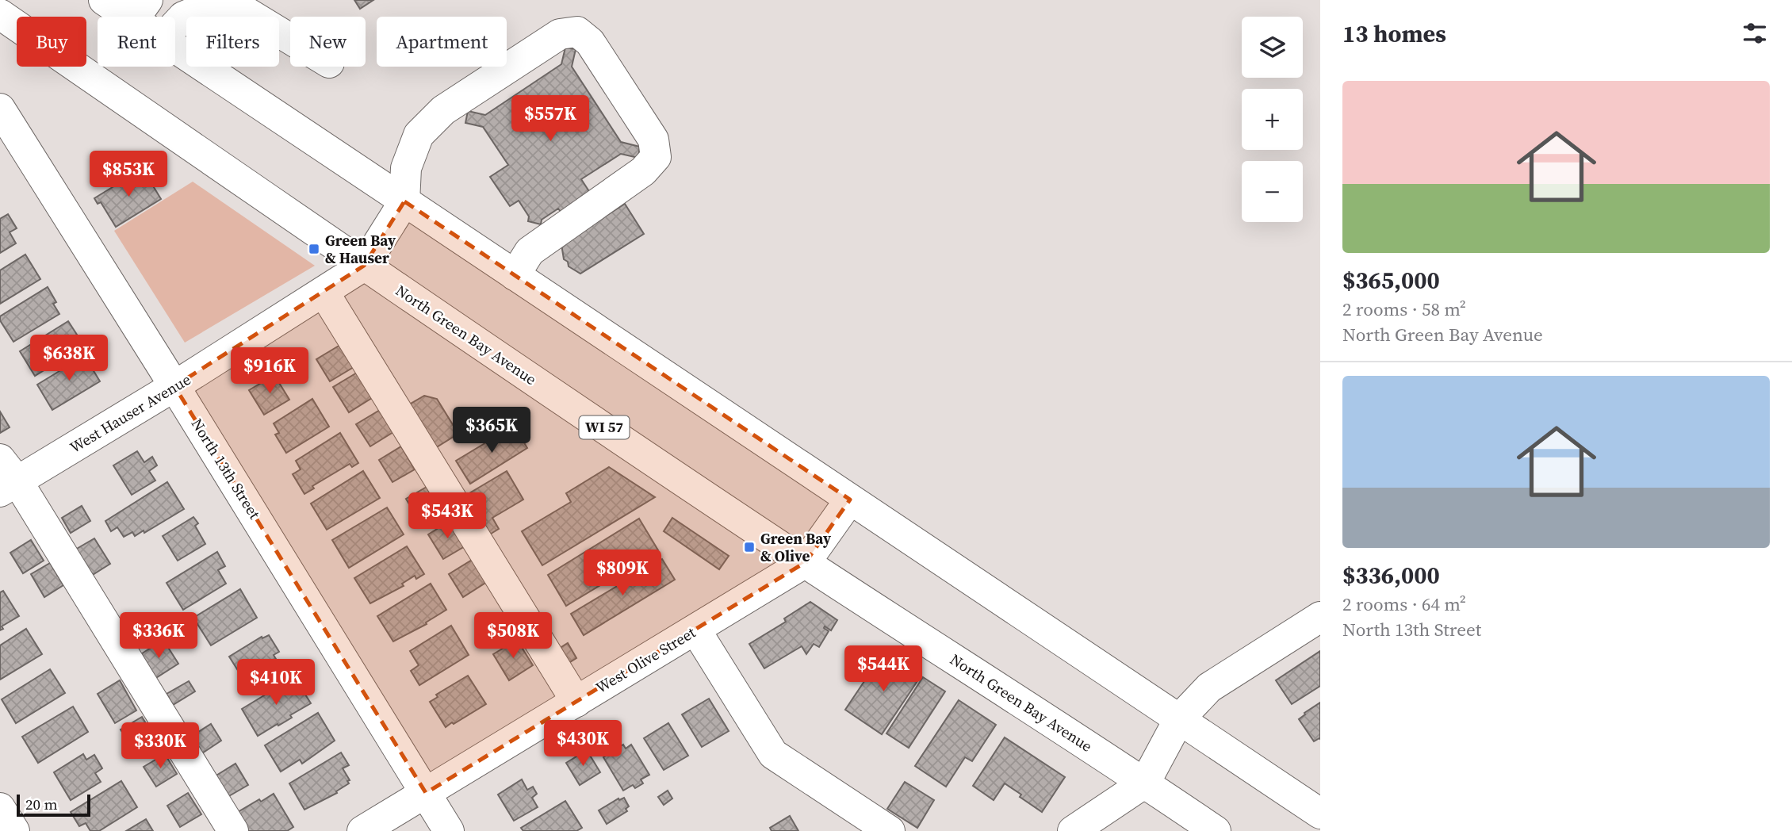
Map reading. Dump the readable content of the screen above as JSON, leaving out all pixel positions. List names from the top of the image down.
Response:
{
  "streets": {
    "main road": [
      "North Green Bay Avenue",
      "West Hauser Avenue",
      "WI 57",
      "North 13th Street",
      "West Olive Street"
    ]
  },
  "crossings": [
    ["North Green Bay Avenue", "West Hauser Avenue"],
    ["North Green Bay Avenue", "West Olive Street"],
    ["West Hauser Avenue", "North 13th Street"],
    ["North 13th Street", "West Olive Street"]
  ],
  "places": {
    "transit": ["Green Bay & Hauser", "Green Bay & Olive"]
  },
  "scale_bar": "20 m",
  "page": {
    "heading": "13 homes",
    "map_buttons": ["+", "−"],
    "chip": [
      "Buy",
      "Rent",
      "Filters",
      "New",
      "Apartment"
    ],
    "list": [
      {
        "name": "$365,000",
        "note": "2 rooms · 58 m² · North Green Bay Avenue"
      },
      {
        "name": "$336,000",
        "note": "2 rooms · 64 m² · North 13th Street"
      }
    ],
    "price": [
      "$557K",
      "$853K",
      "$638K",
      "$916K",
      "$365K",
      "$543K",
      "$809K",
      "$336K",
      "$508K",
      "$544K",
      "$410K",
      "$430K",
      "$330K"
    ],
    "scale": "20 m"
  }
}
